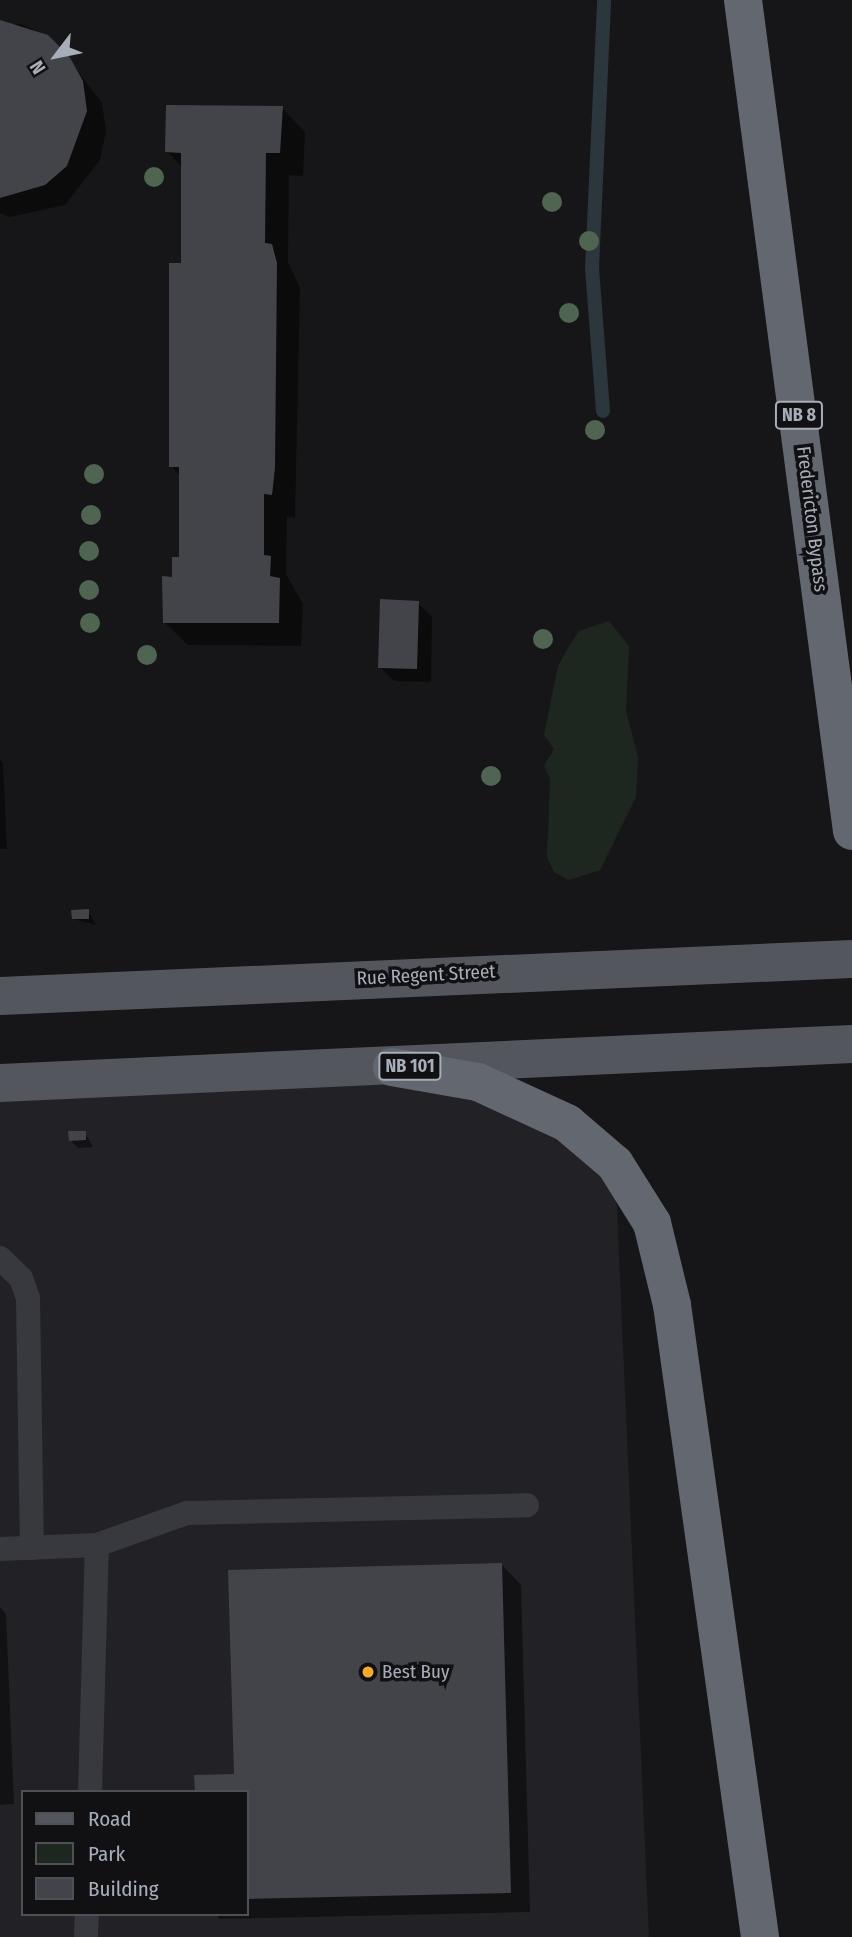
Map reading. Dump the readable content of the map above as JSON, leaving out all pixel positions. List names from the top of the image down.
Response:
{
  "streets": {
    "highway": ["NB 8", "Fredericton Bypass"],
    "main road": ["Rue Regent Street", "NB 101"]
  },
  "places": ["Best Buy"],
  "legend": ["Road", "Park", "Building"],
  "north": "bottom left"
}
